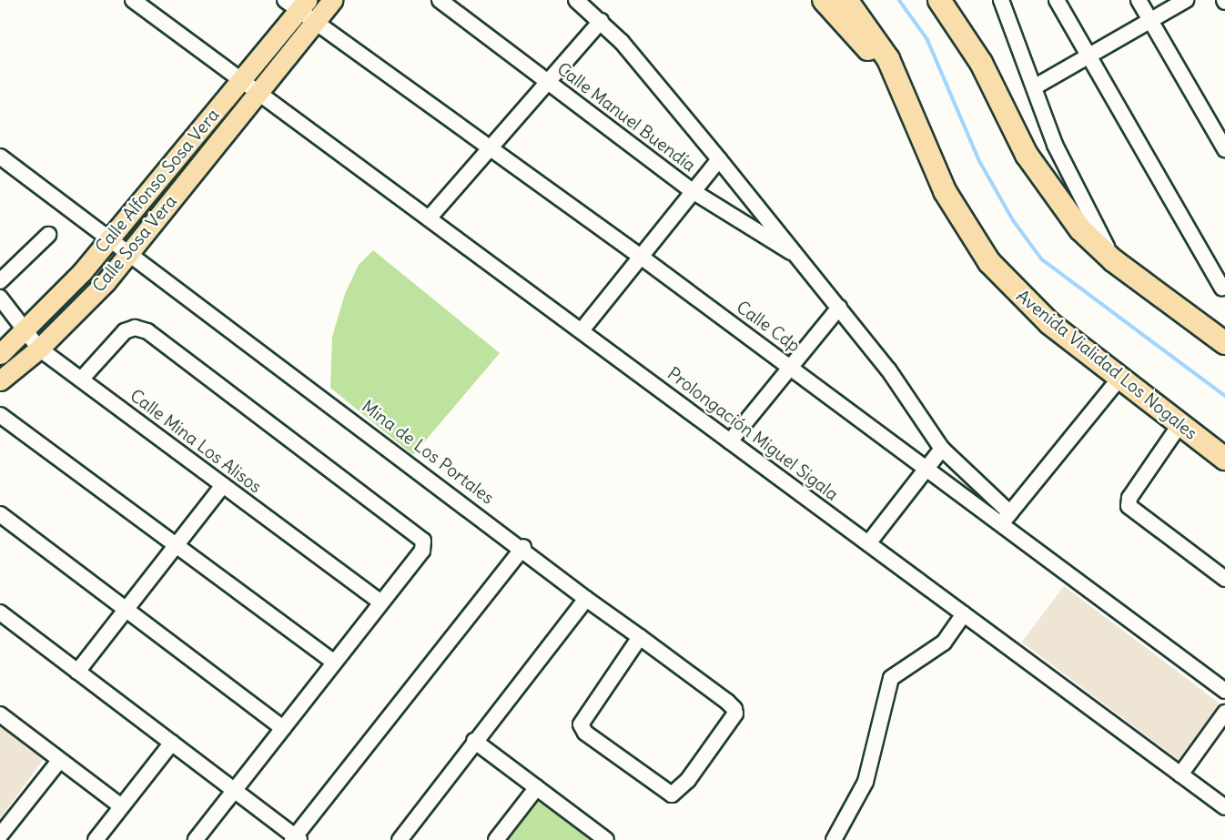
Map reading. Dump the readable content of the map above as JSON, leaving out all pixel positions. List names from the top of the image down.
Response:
{
  "streets": {
    "highway": ["Avenida Vialidad Los Nogales"],
    "main road": ["Calle Alfonso Sosa Vera", "Calle Sosa Vera"],
    "street": [
      "Calle Manuel Buendía",
      "Calle Cdp",
      "Prolongación Miguel Sigala",
      "Calle Mina Los Alisos",
      "Mina de Los Portales"
    ]
  },
  "crossings": [
    ["Calle Alfonso Sosa Vera", "Calle Cdp"],
    ["Calle Alfonso Sosa Vera", "Prolongación Miguel Sigala"],
    ["Calle Alfonso Sosa Vera", "Calle Mina Los Alisos"],
    ["Calle Alfonso Sosa Vera", "Mina de Los Portales"],
    ["Calle Sosa Vera", "Prolongación Miguel Sigala"],
    ["Calle Sosa Vera", "Calle Mina Los Alisos"],
    ["Calle Sosa Vera", "Mina de Los Portales"]
  ]
}
